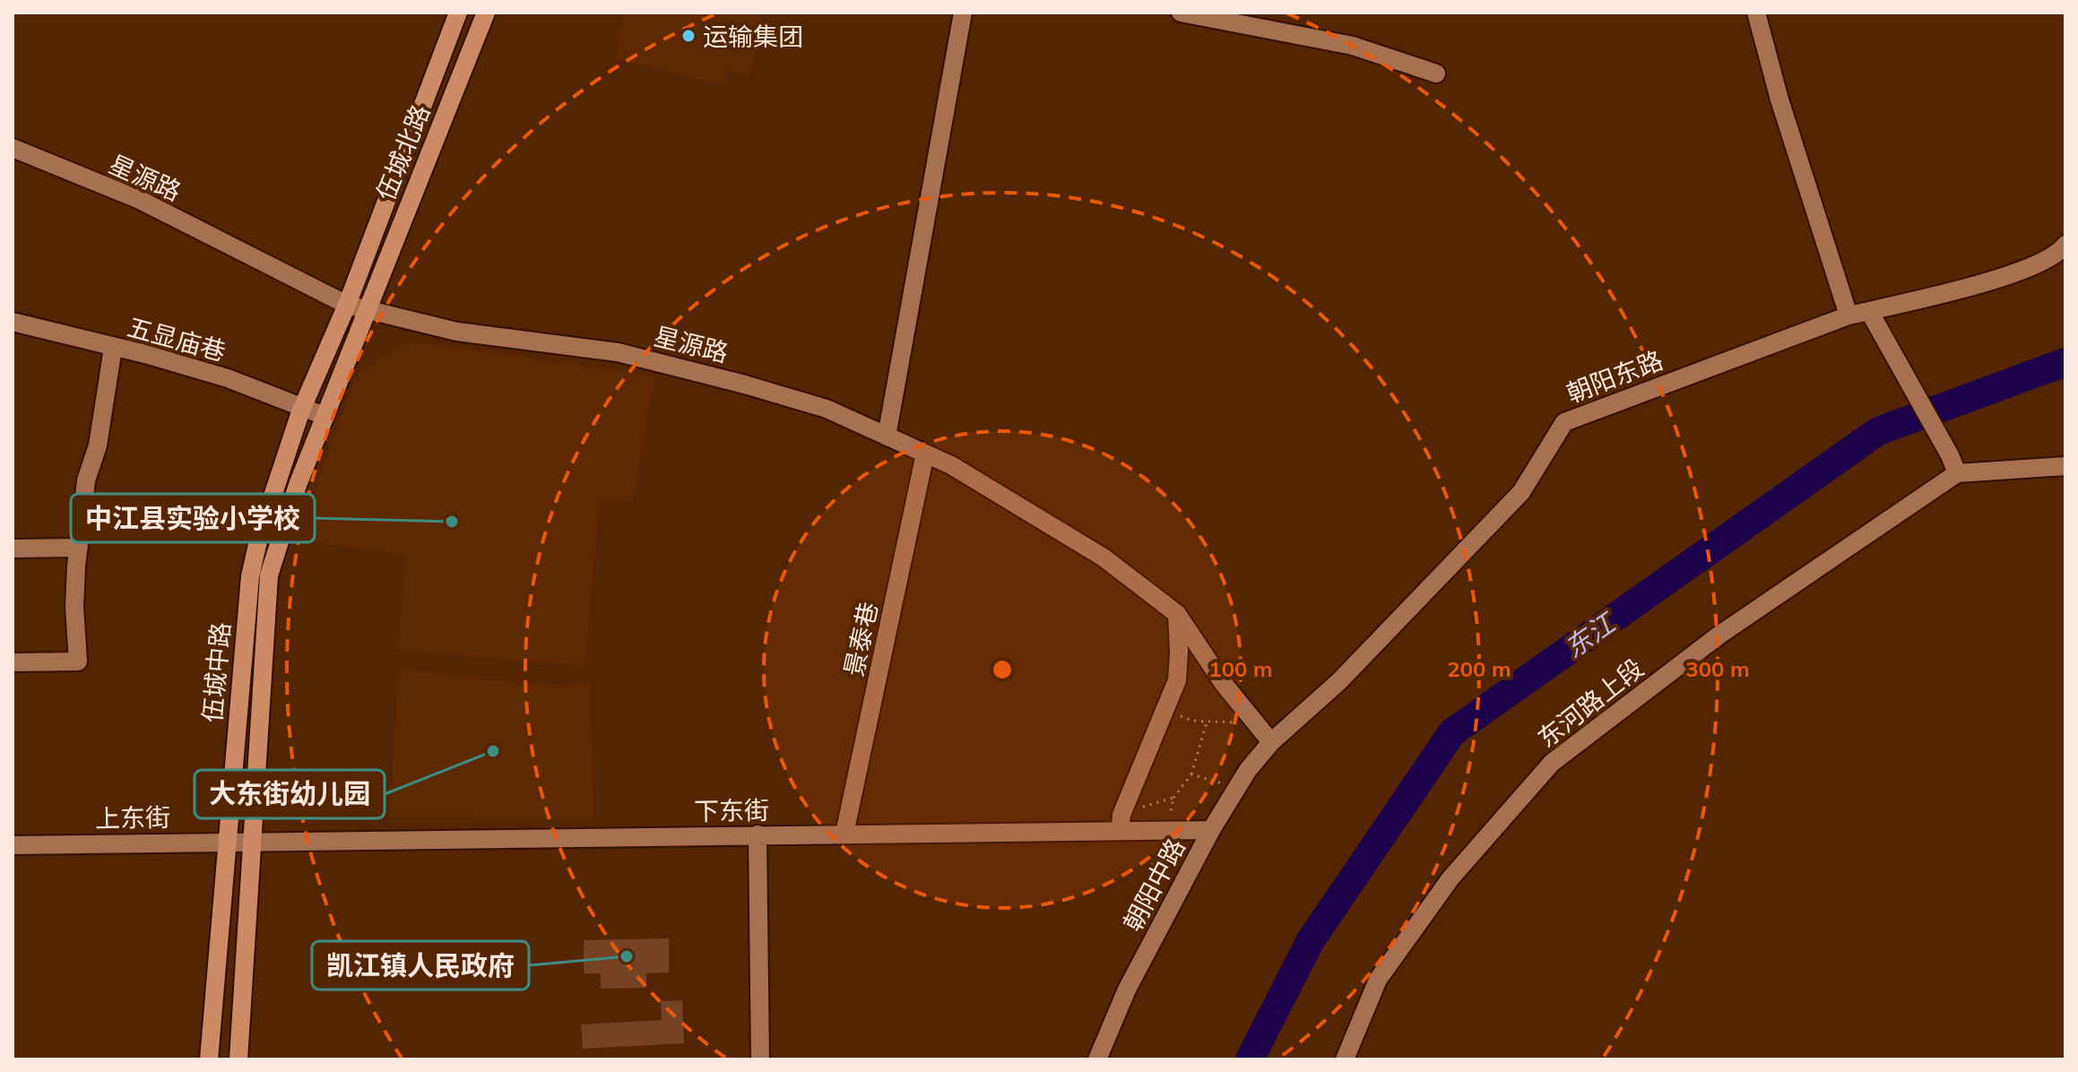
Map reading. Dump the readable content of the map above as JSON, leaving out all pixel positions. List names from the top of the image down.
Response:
{
  "streets": {
    "main road": ["伍城北路", "伍城中路"],
    "street": [
      "星源路",
      "五显庙巷",
      "朝阳东路",
      "景泰巷",
      "东河路上段",
      "下东街",
      "上东街",
      "朝阳中路"
    ]
  },
  "crossings": [
    ["伍城北路", "星源路"],
    ["伍城北路", "伍城中路"],
    ["星源路", "朝阳东路"],
    ["星源路", "景泰巷"],
    ["星源路", "伍城中路"],
    ["星源路", "朝阳中路"],
    ["五显庙巷", "伍城中路"],
    ["朝阳东路", "朝阳中路"],
    ["景泰巷", "下东街"],
    ["伍城中路", "下东街"],
    ["伍城中路", "上东街"],
    ["下东街", "上东街"],
    ["下东街", "朝阳中路"]
  ],
  "water": ["东江"],
  "places": [
    "运输集团",
    "中江县实验小学校",
    "大东街幼儿园",
    "凯江镇人民政府"
  ],
  "rings": ["100 m", "200 m", "300 m"]
}
